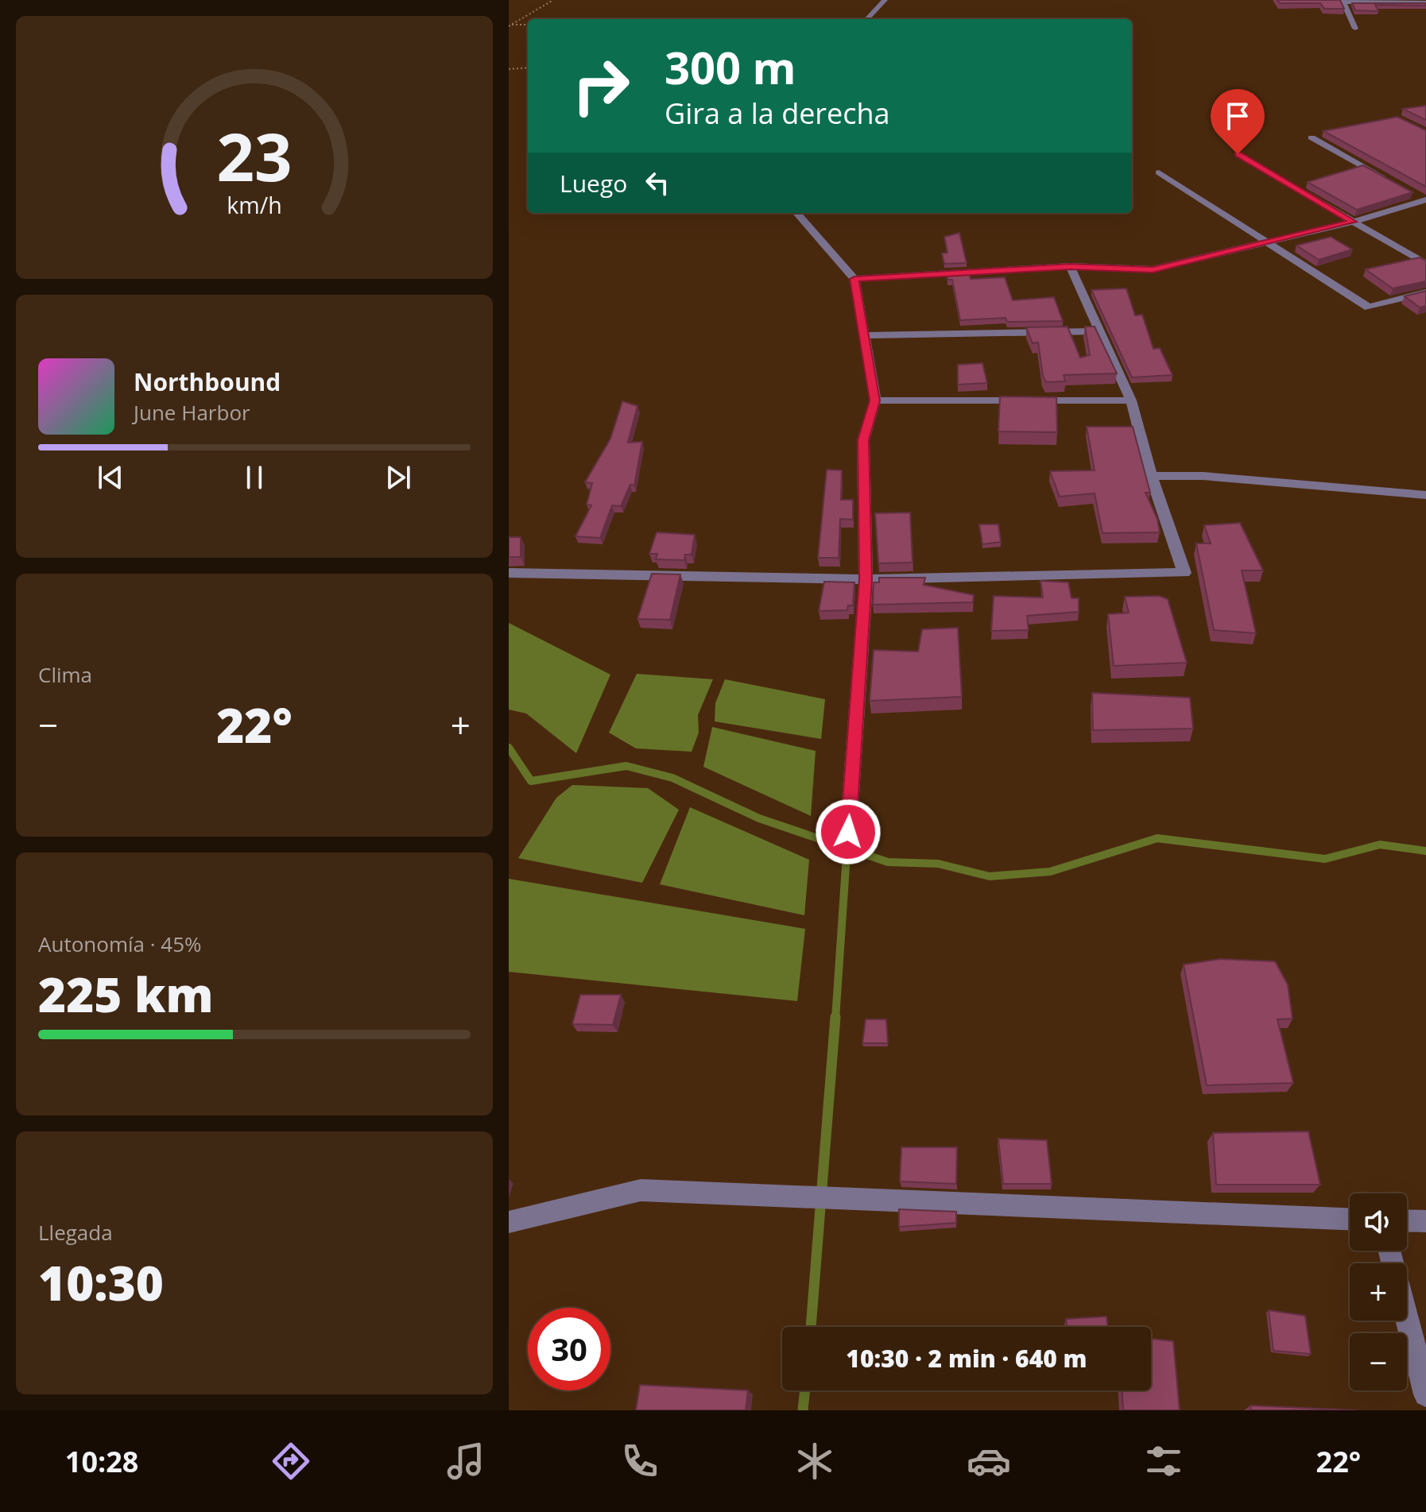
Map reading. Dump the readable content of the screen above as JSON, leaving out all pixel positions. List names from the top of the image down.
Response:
{
  "page": {
    "turn": ["300 m", "Gira a la derecha"],
    "then": "Luego",
    "song": ["Northbound", "June Harbor"],
    "tile": [
      "Clima",
      ["Autonomía · 45%", "225 km"],
      ["Llegada", "10:30"]
    ],
    "heat": ["−", "22°", "+"],
    "map_buttons": ["+", "−"],
    "limit": "30",
    "trip": "10:30 · 2 min · 640 m",
    "tabs": ["10:28", "22°"],
    "gauge": ["23", "km/h"]
  }
}
